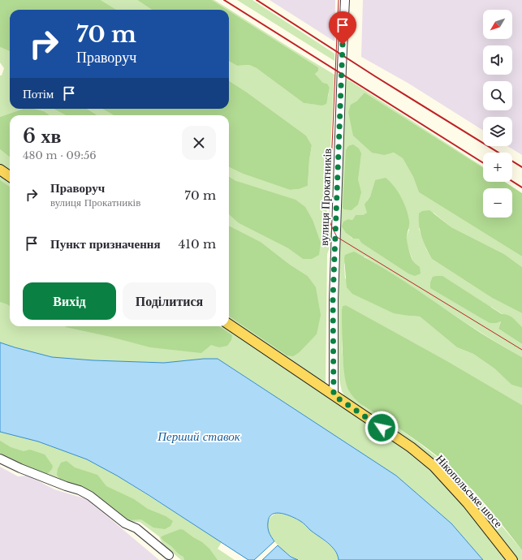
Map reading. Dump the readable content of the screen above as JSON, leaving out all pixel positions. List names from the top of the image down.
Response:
{
  "streets": {
    "main road": ["Нікопольське шосе"],
    "street": ["вулиця Прокатників"]
  },
  "crossings": [
    ["вулиця Прокатників", "Нікопольське шосе"]
  ],
  "water": ["Перший ставок"],
  "north": "bottom left",
  "page": {
    "map_buttons": ["+", "−"],
    "turn": ["70 m", "Праворуч"],
    "then": "Потім",
    "heading": ["6 хв", "480 m · 09:56"],
    "list": [
      {
        "name": "Праворуч",
        "note": "вулиця Прокатників",
        "value": "70 m"
      },
      {
        "name": "Пункт призначення",
        "value": "410 m"
      }
    ],
    "buttons": ["Вихід", "Поділитися"]
  }
}
